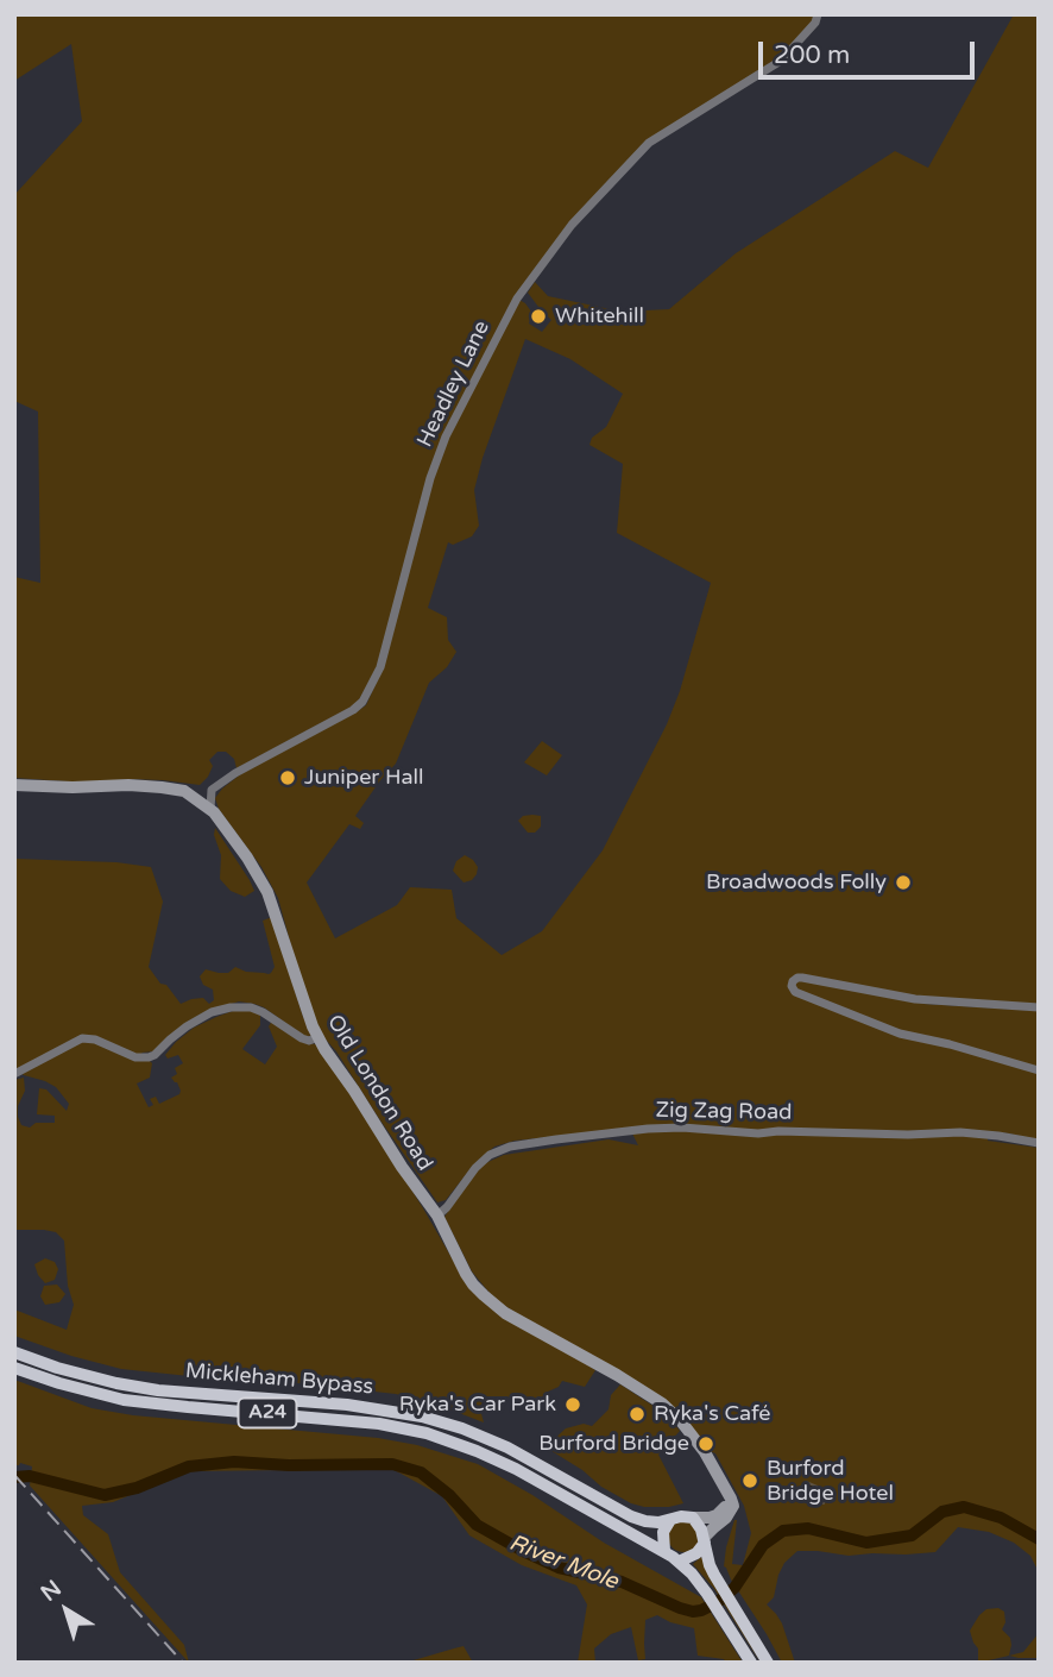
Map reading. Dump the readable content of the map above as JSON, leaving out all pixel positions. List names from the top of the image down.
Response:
{
  "streets": {
    "highway": ["Mickleham Bypass", "A24"],
    "main road": ["Old London Road"],
    "street": ["Headley Lane", "Zig Zag Road"]
  },
  "crossings": [
    ["Headley Lane", "Old London Road"],
    ["Old London Road", "Zig Zag Road"]
  ],
  "water": ["River Mole"],
  "places": [
    "Whitehill",
    "Juniper Hall",
    "Broadwoods Folly",
    "Ryka's Car Park",
    "Ryka's Café",
    "Burford Bridge",
    "Burford Bridge Hotel"
  ],
  "scale_bar": "200 m",
  "north": "top left"
}
